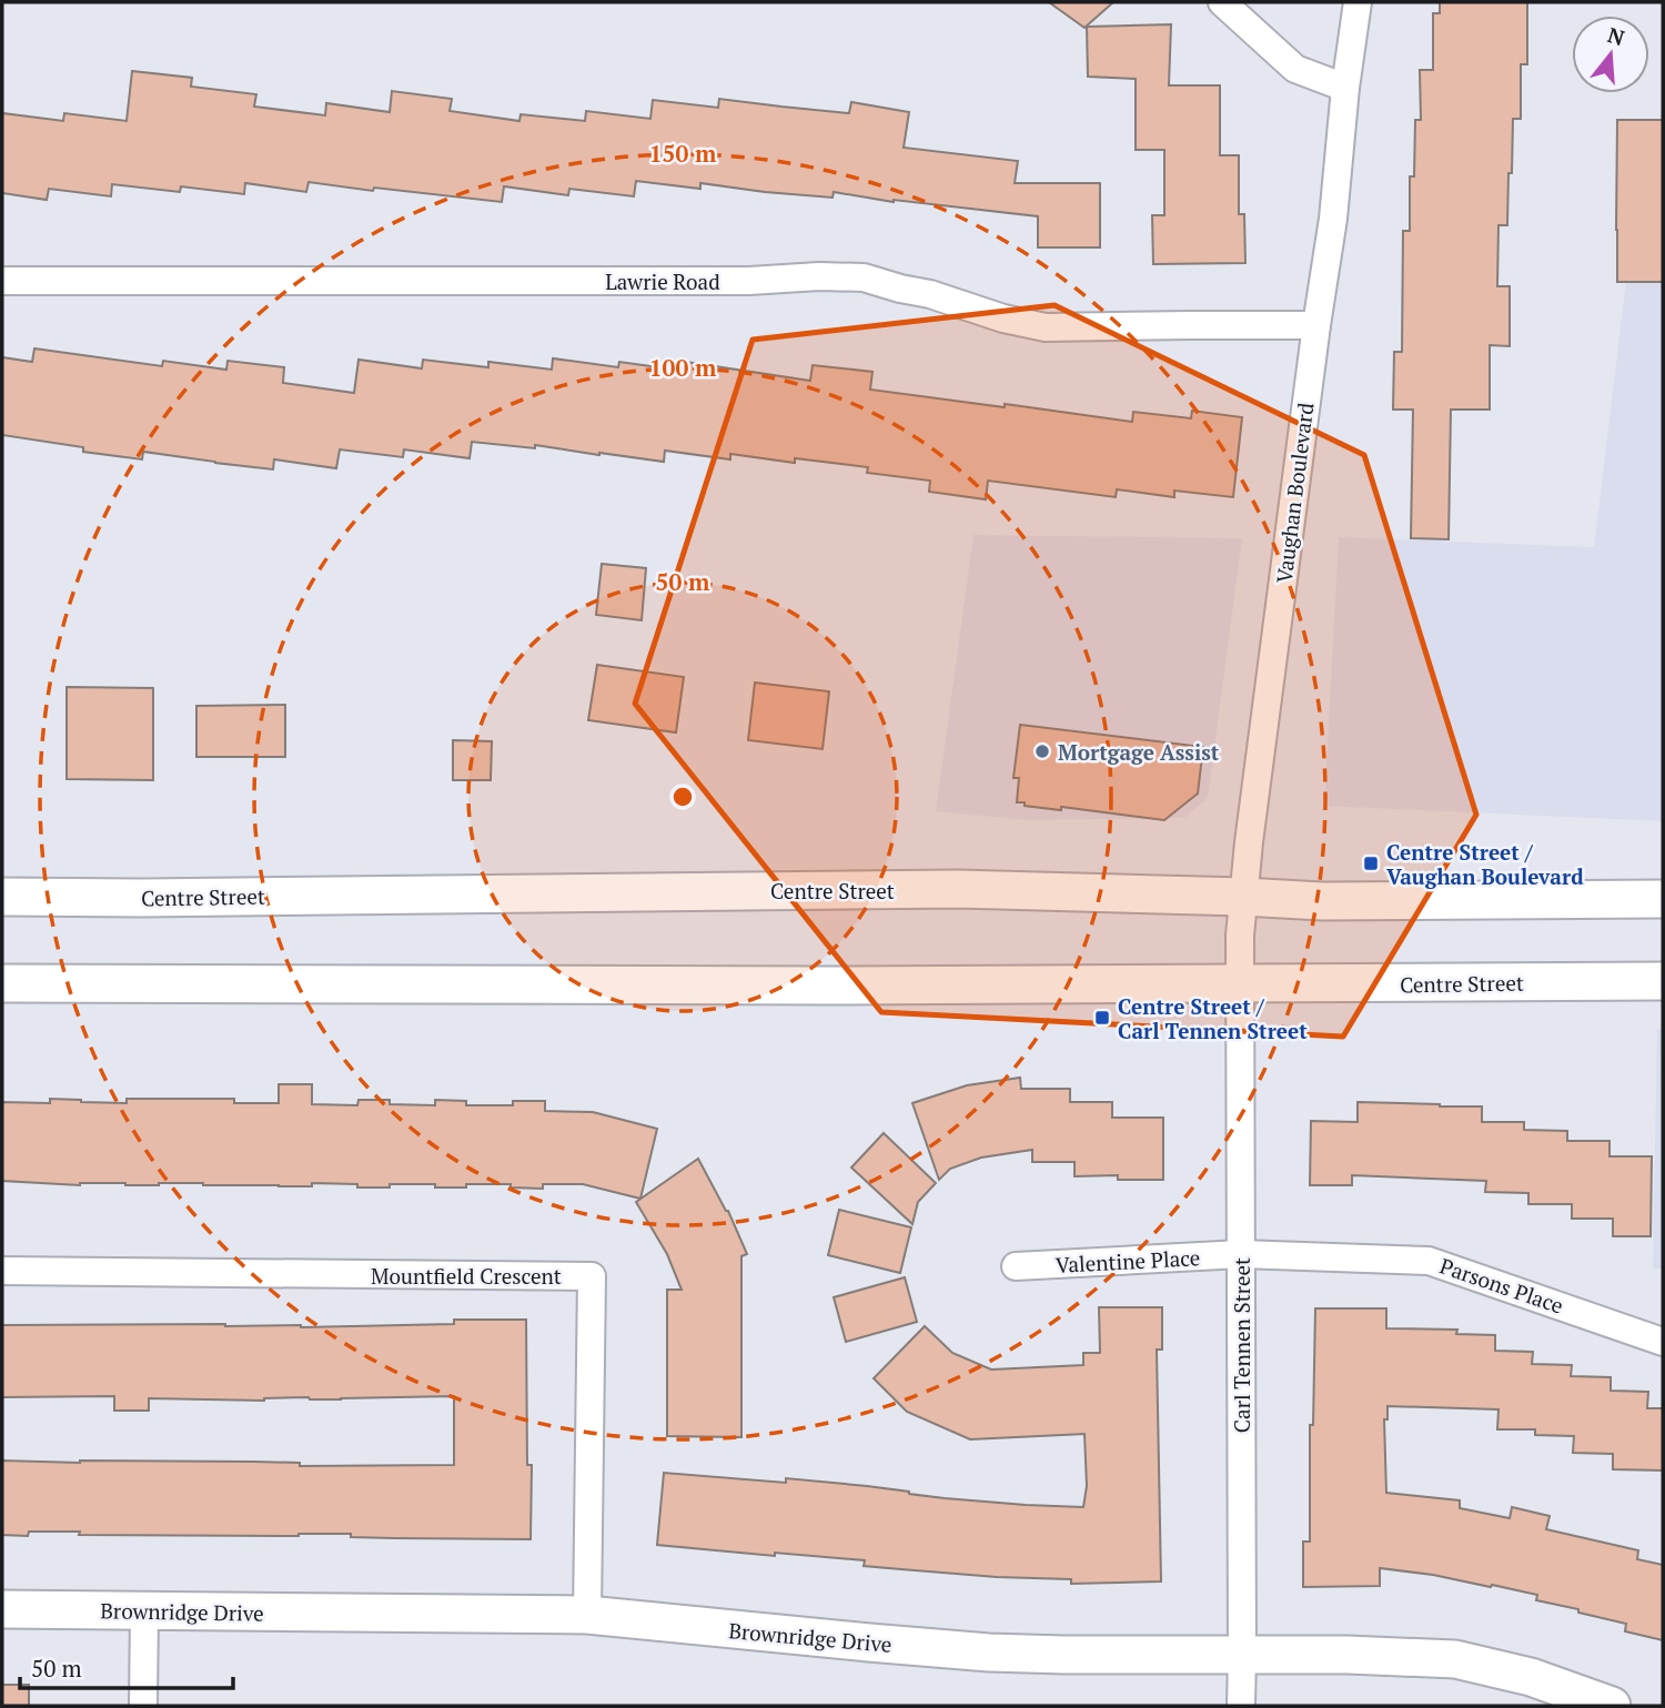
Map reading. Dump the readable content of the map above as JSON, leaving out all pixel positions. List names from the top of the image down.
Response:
{
  "streets": {
    "main road": ["Centre Street", "Brownridge Drive"],
    "street": [
      "Lawrie Road",
      "Vaughan Boulevard",
      "Valentine Place",
      "Mountfield Crescent",
      "Parsons Place",
      "Carl Tennen Street"
    ]
  },
  "crossings": [
    ["Lawrie Road", "Vaughan Boulevard"],
    ["Vaughan Boulevard", "Centre Street"],
    ["Vaughan Boulevard", "Carl Tennen Street"],
    ["Centre Street", "Carl Tennen Street"],
    ["Valentine Place", "Parsons Place"],
    ["Valentine Place", "Carl Tennen Street"],
    ["Mountfield Crescent", "Brownridge Drive"],
    ["Parsons Place", "Carl Tennen Street"],
    ["Carl Tennen Street", "Brownridge Drive"]
  ],
  "places": {
    "other": ["Mortgage Assist"],
    "transit": ["Centre Street / Vaughan Boulevard", "Centre Street / Carl Tennen Street"]
  },
  "scale_bar": "50 m",
  "north": "top",
  "rings": ["150 m", "100 m", "50 m"]
}
